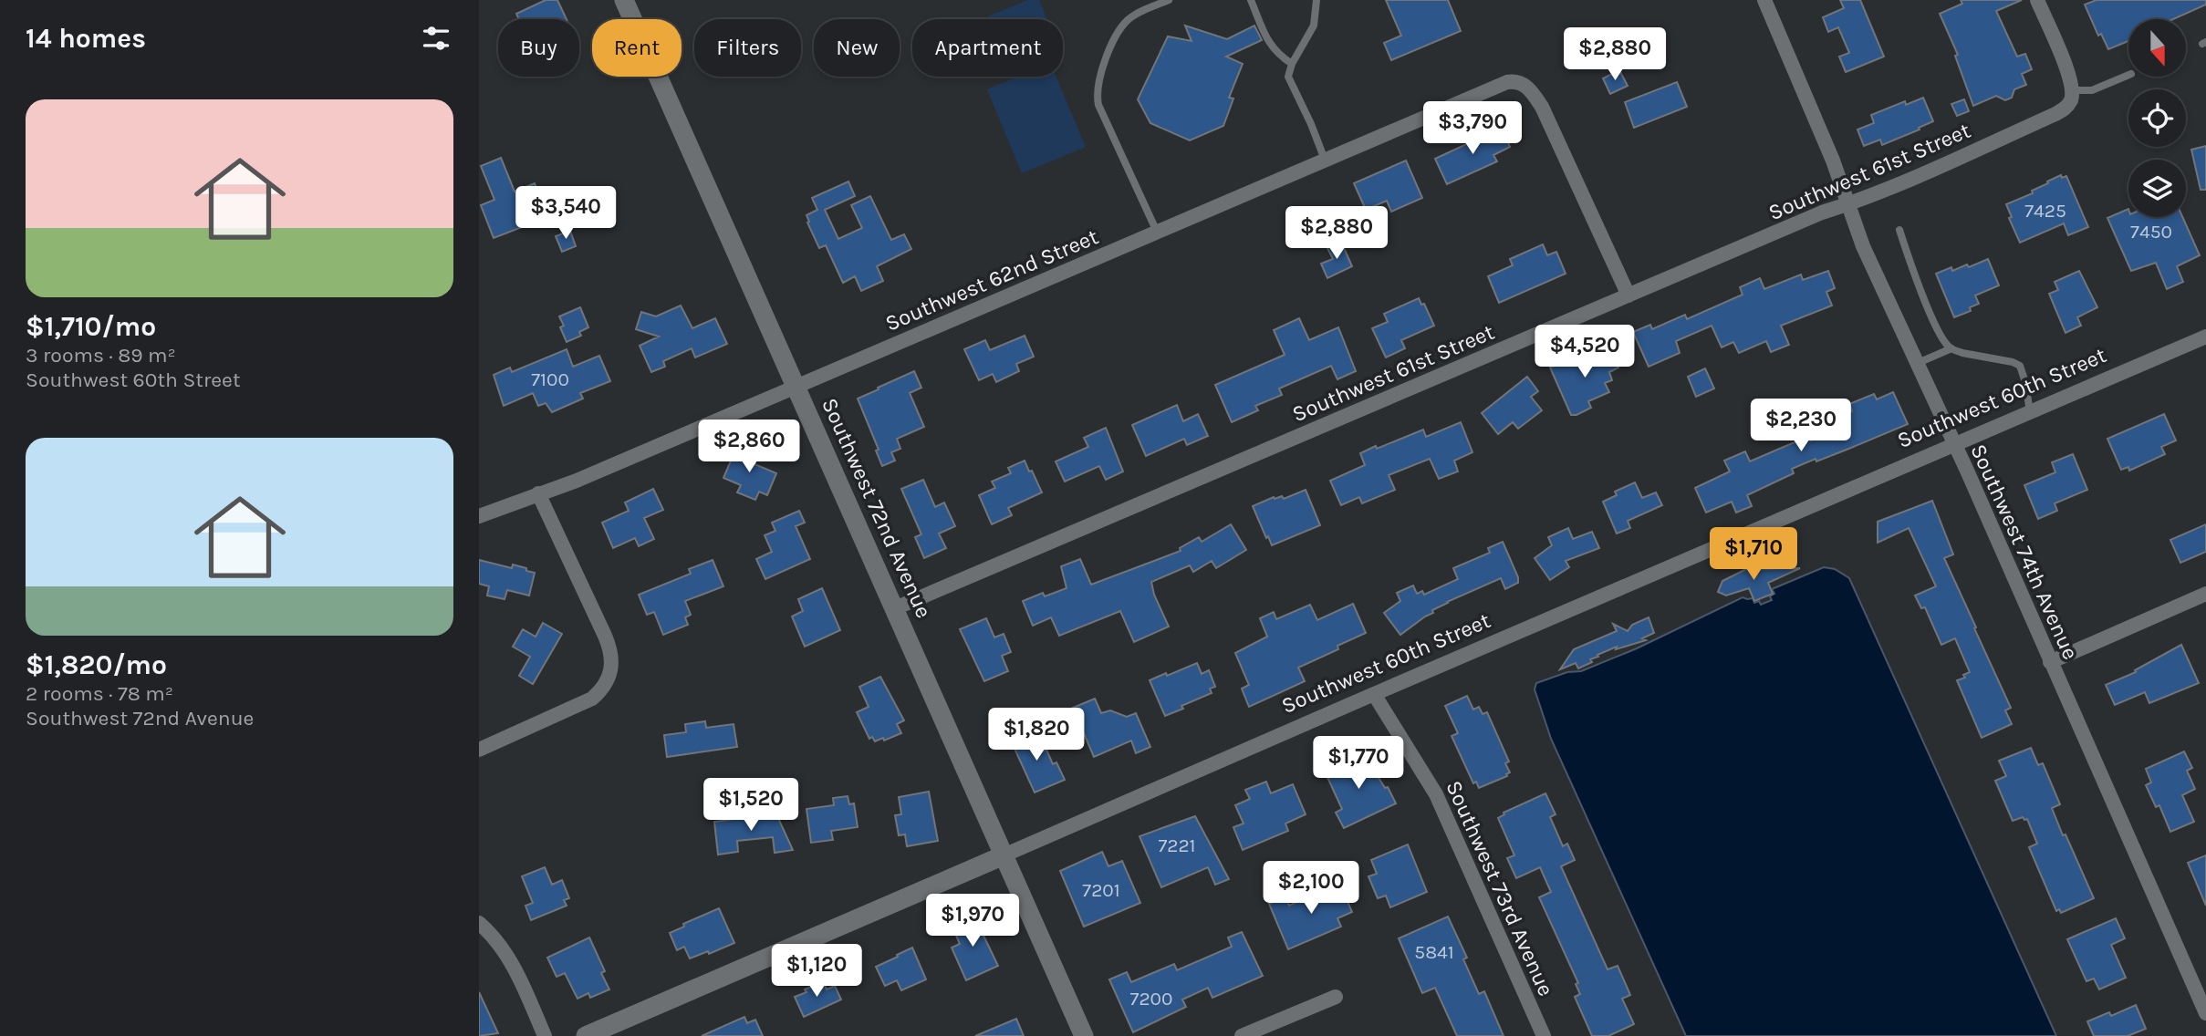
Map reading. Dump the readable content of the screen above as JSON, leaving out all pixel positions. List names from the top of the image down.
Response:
{
  "streets": {
    "street": [
      "Southwest 61st Street",
      "Southwest 62nd Street",
      "Southwest 60th Street",
      "Southwest 72nd Avenue",
      "Southwest 74th Avenue",
      "Southwest 73rd Avenue"
    ]
  },
  "crossings": [
    ["Southwest 61st Street", "Southwest 62nd Street"],
    ["Southwest 61st Street", "Southwest 72nd Avenue"],
    ["Southwest 61st Street", "Southwest 74th Avenue"],
    ["Southwest 62nd Street", "Southwest 72nd Avenue"],
    ["Southwest 60th Street", "Southwest 72nd Avenue"],
    ["Southwest 60th Street", "Southwest 74th Avenue"],
    ["Southwest 60th Street", "Southwest 73rd Avenue"]
  ],
  "house_numbers": [
    "7425",
    "7450",
    "7100",
    "7221",
    "7201",
    "5841",
    "7200"
  ],
  "north": "bottom",
  "page": {
    "heading": "14 homes",
    "chip": [
      "Buy",
      "Rent",
      "Filters",
      "New",
      "Apartment"
    ],
    "price": [
      "$2,880",
      "$3,790",
      "$3,540",
      "$2,880",
      "$4,520",
      "$2,230",
      "$2,860",
      "$1,710",
      "$1,820",
      "$1,770",
      "$1,520",
      "$2,100",
      "$1,970",
      "$1,120"
    ],
    "list": [
      {
        "name": "$1,710/mo",
        "note": "3 rooms · 89 m² · Southwest 60th Street"
      },
      {
        "name": "$1,820/mo",
        "note": "2 rooms · 78 m² · Southwest 72nd Avenue"
      }
    ]
  }
}
